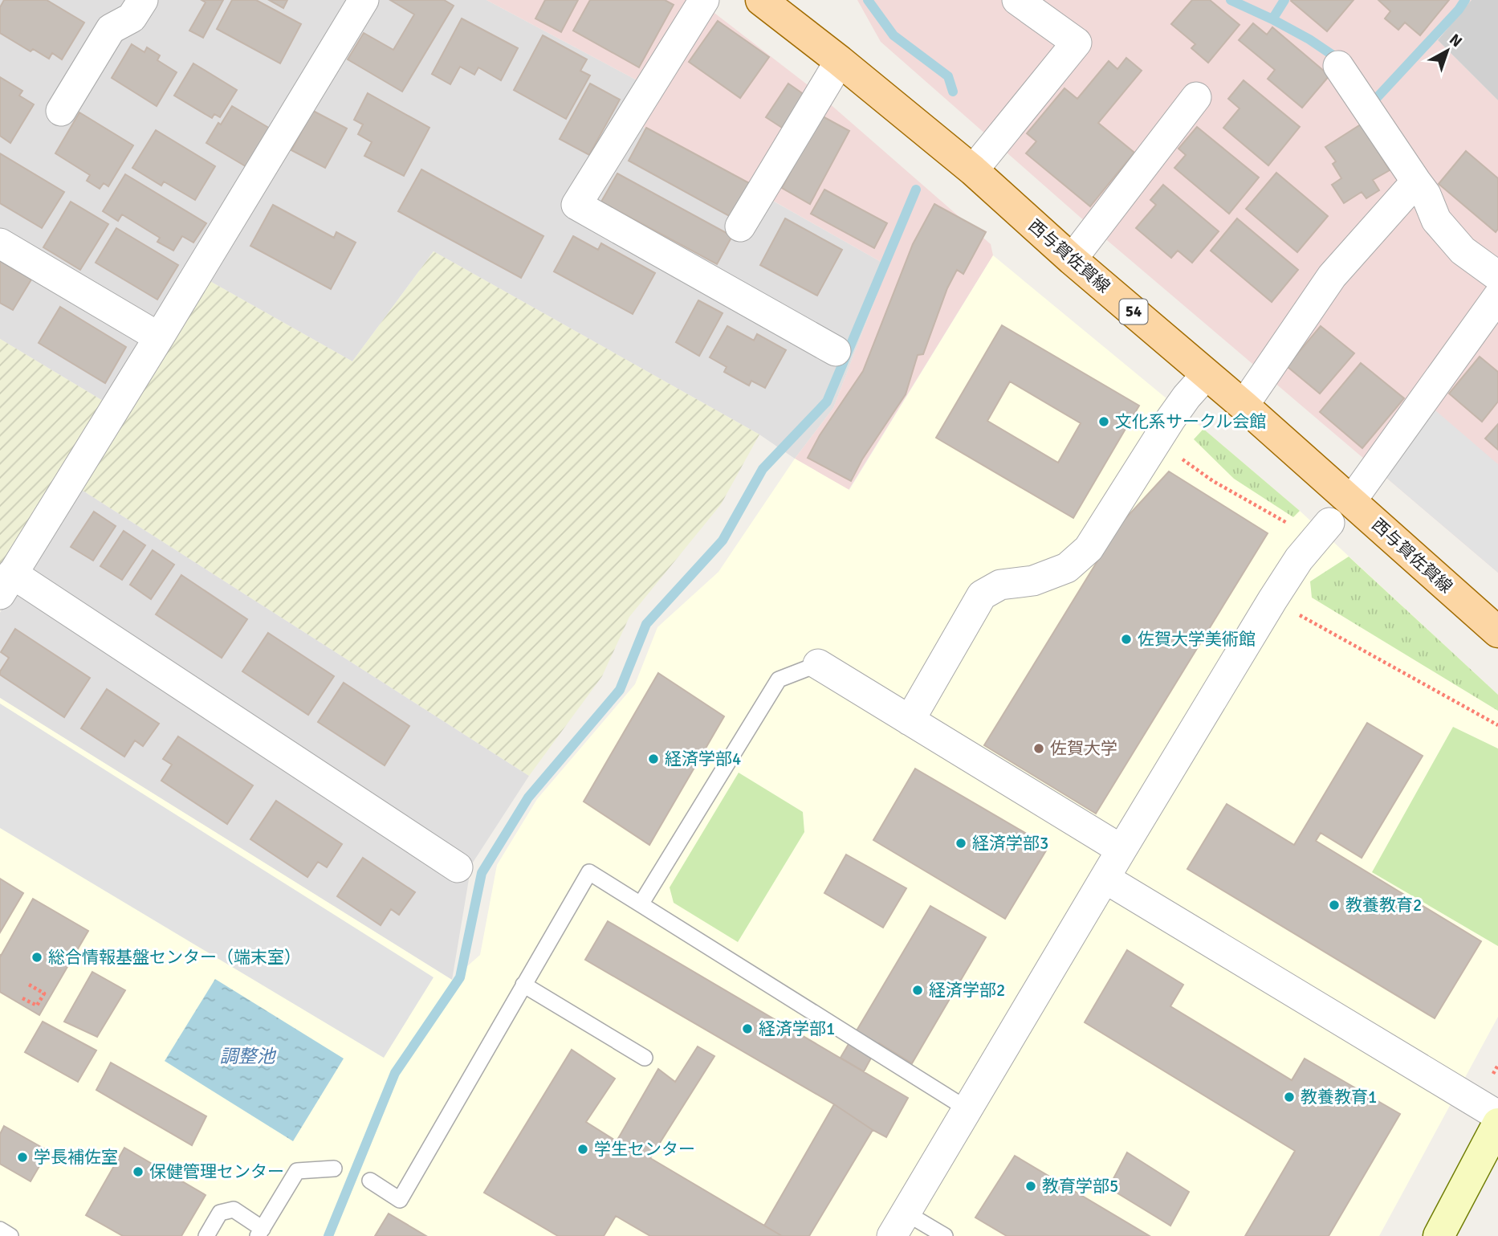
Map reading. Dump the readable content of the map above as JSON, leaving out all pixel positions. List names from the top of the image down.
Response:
{
  "streets": {
    "main road": ["西与賀佐賀線", "54"]
  },
  "water": ["調整池"],
  "places": [
    "文化系サークル会館",
    "佐賀大学美術館",
    "佐賀大学",
    "経済学部4",
    "経済学部3",
    "教養教育2",
    "総合情報基盤センター（端末室）",
    "経済学部2",
    "経済学部1",
    "教養教育1",
    "学生センター",
    "学長補佐室",
    "保健管理センター",
    "教育学部5"
  ],
  "north": "top right"
}
